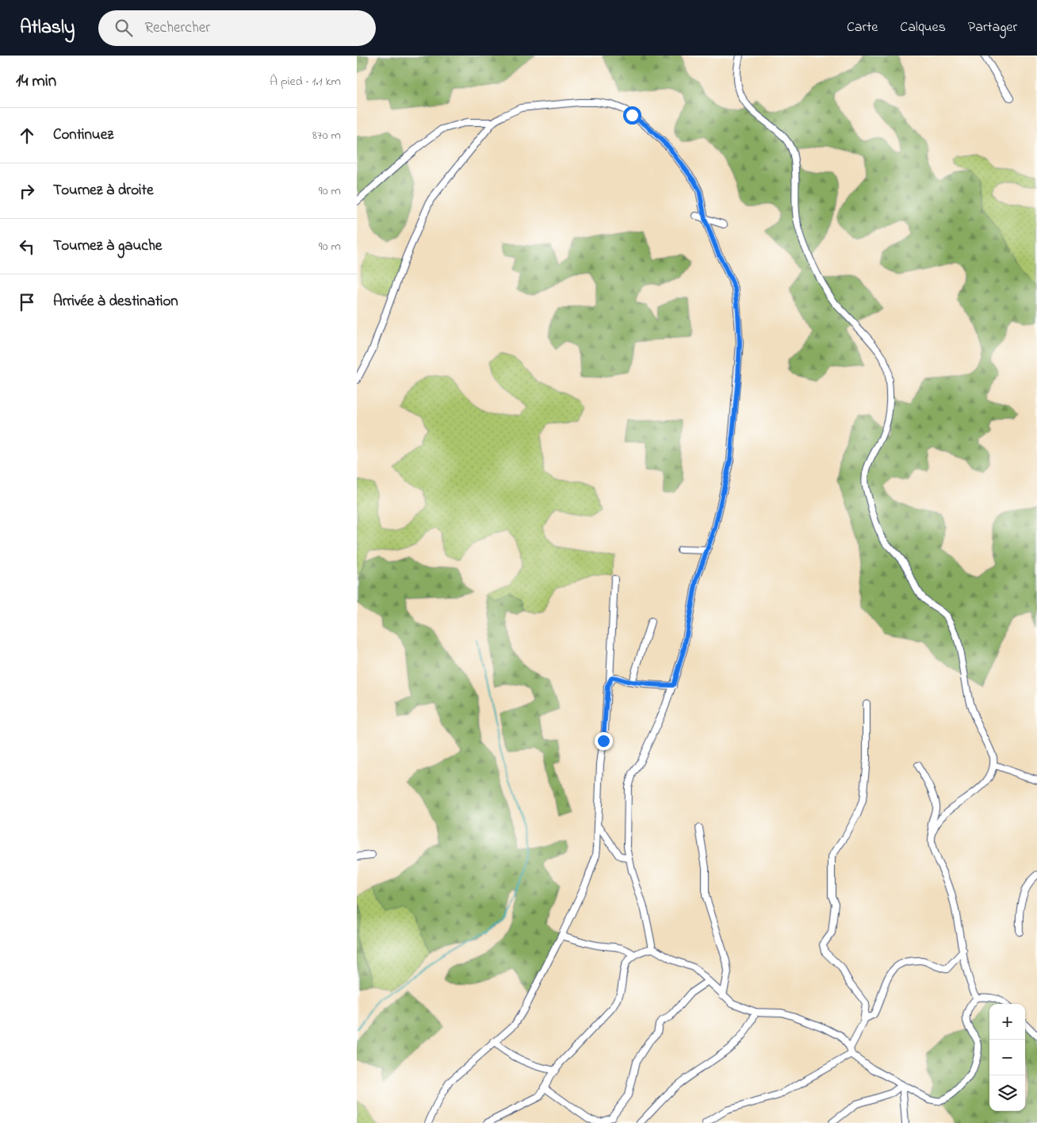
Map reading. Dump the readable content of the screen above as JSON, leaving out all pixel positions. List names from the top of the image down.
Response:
{
  "page": {
    "header": "Atlasly",
    "search": "Rechercher",
    "nav": ["Carte", "Calques", "Partager"],
    "heading": ["14 min", "À pied · 1.1 km"],
    "list": [
      ["Continuez", "870 m"],
      ["Tournez à droite", "90 m"],
      ["Tournez à gauche", "90 m"],
      "Arrivée à destination"
    ],
    "map_buttons": ["+", "−"]
  }
}
